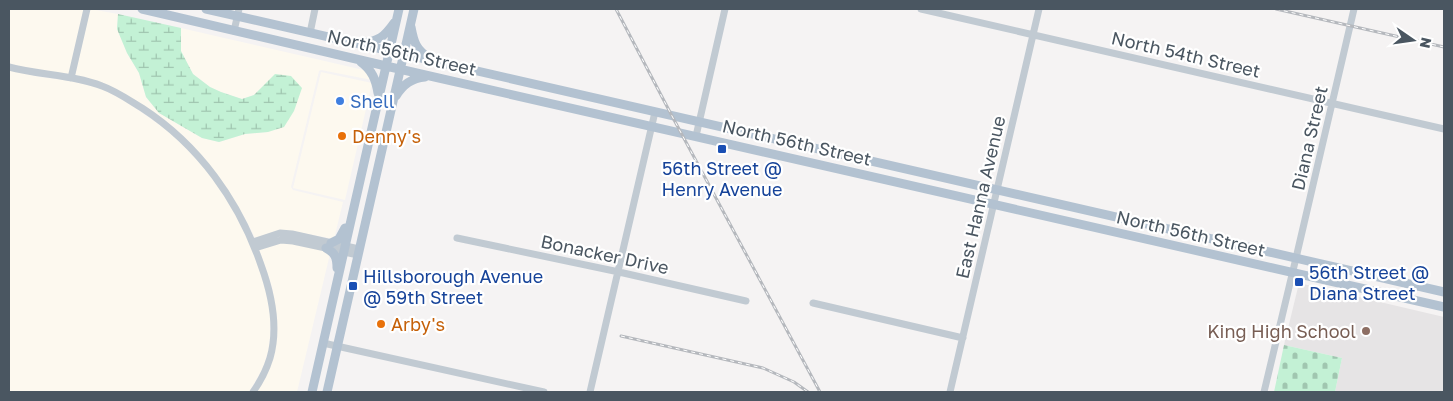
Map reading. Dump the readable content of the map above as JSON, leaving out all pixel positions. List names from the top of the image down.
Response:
{
  "streets": {
    "main road": ["North 56th Street"],
    "street": [
      "North 54th Street",
      "Diana Street",
      "East Hanna Avenue",
      "Bonacker Drive"
    ]
  },
  "crossings": [
    ["North 56th Street", "Diana Street"],
    ["North 56th Street", "East Hanna Avenue"],
    ["North 54th Street", "Diana Street"],
    ["North 54th Street", "East Hanna Avenue"]
  ],
  "places": {
    "other": [
      "Shell",
      "Denny's",
      "Arby's",
      "King High School"
    ],
    "transit": ["56th Street @ Henry Avenue", "56th Street @ Diana Street", "Hillsborough Avenue @ 59th Street"]
  },
  "north": "right"
}
